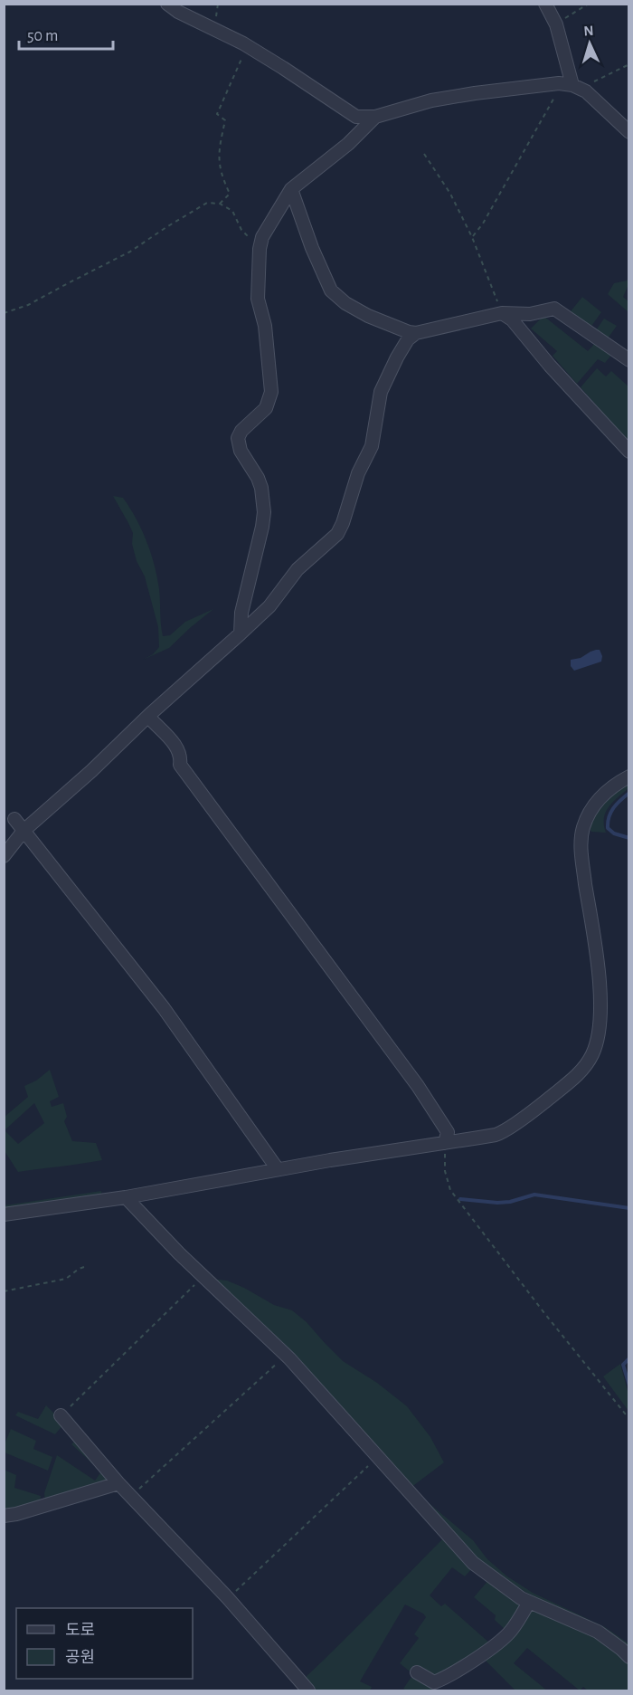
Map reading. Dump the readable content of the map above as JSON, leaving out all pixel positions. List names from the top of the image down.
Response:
{
  "legend": ["도로", "공원"],
  "scale_bar": "50 m",
  "north": "top"
}
